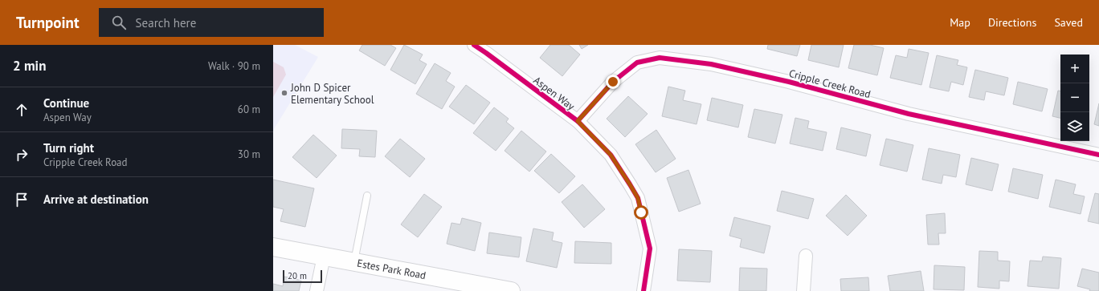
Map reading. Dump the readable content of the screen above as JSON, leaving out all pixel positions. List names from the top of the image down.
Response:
{
  "streets": {
    "street": ["Cripple Creek Road", "Aspen Way", "Estes Park Road"]
  },
  "crossings": [
    ["Cripple Creek Road", "Aspen Way"]
  ],
  "places": ["John D Spicer Elementary School"],
  "scale_bar": "20 m",
  "page": {
    "header": "Turnpoint",
    "search": "Search here",
    "nav": ["Map", "Directions", "Saved"],
    "heading": ["2 min", "Walk · 90 m"],
    "map_buttons": ["+", "−"],
    "list": [
      ["Continue", "Aspen Way", "60 m"],
      ["Turn right", "Cripple Creek Road", "30 m"],
      "Arrive at destination"
    ],
    "scale": "20 m"
  }
}
